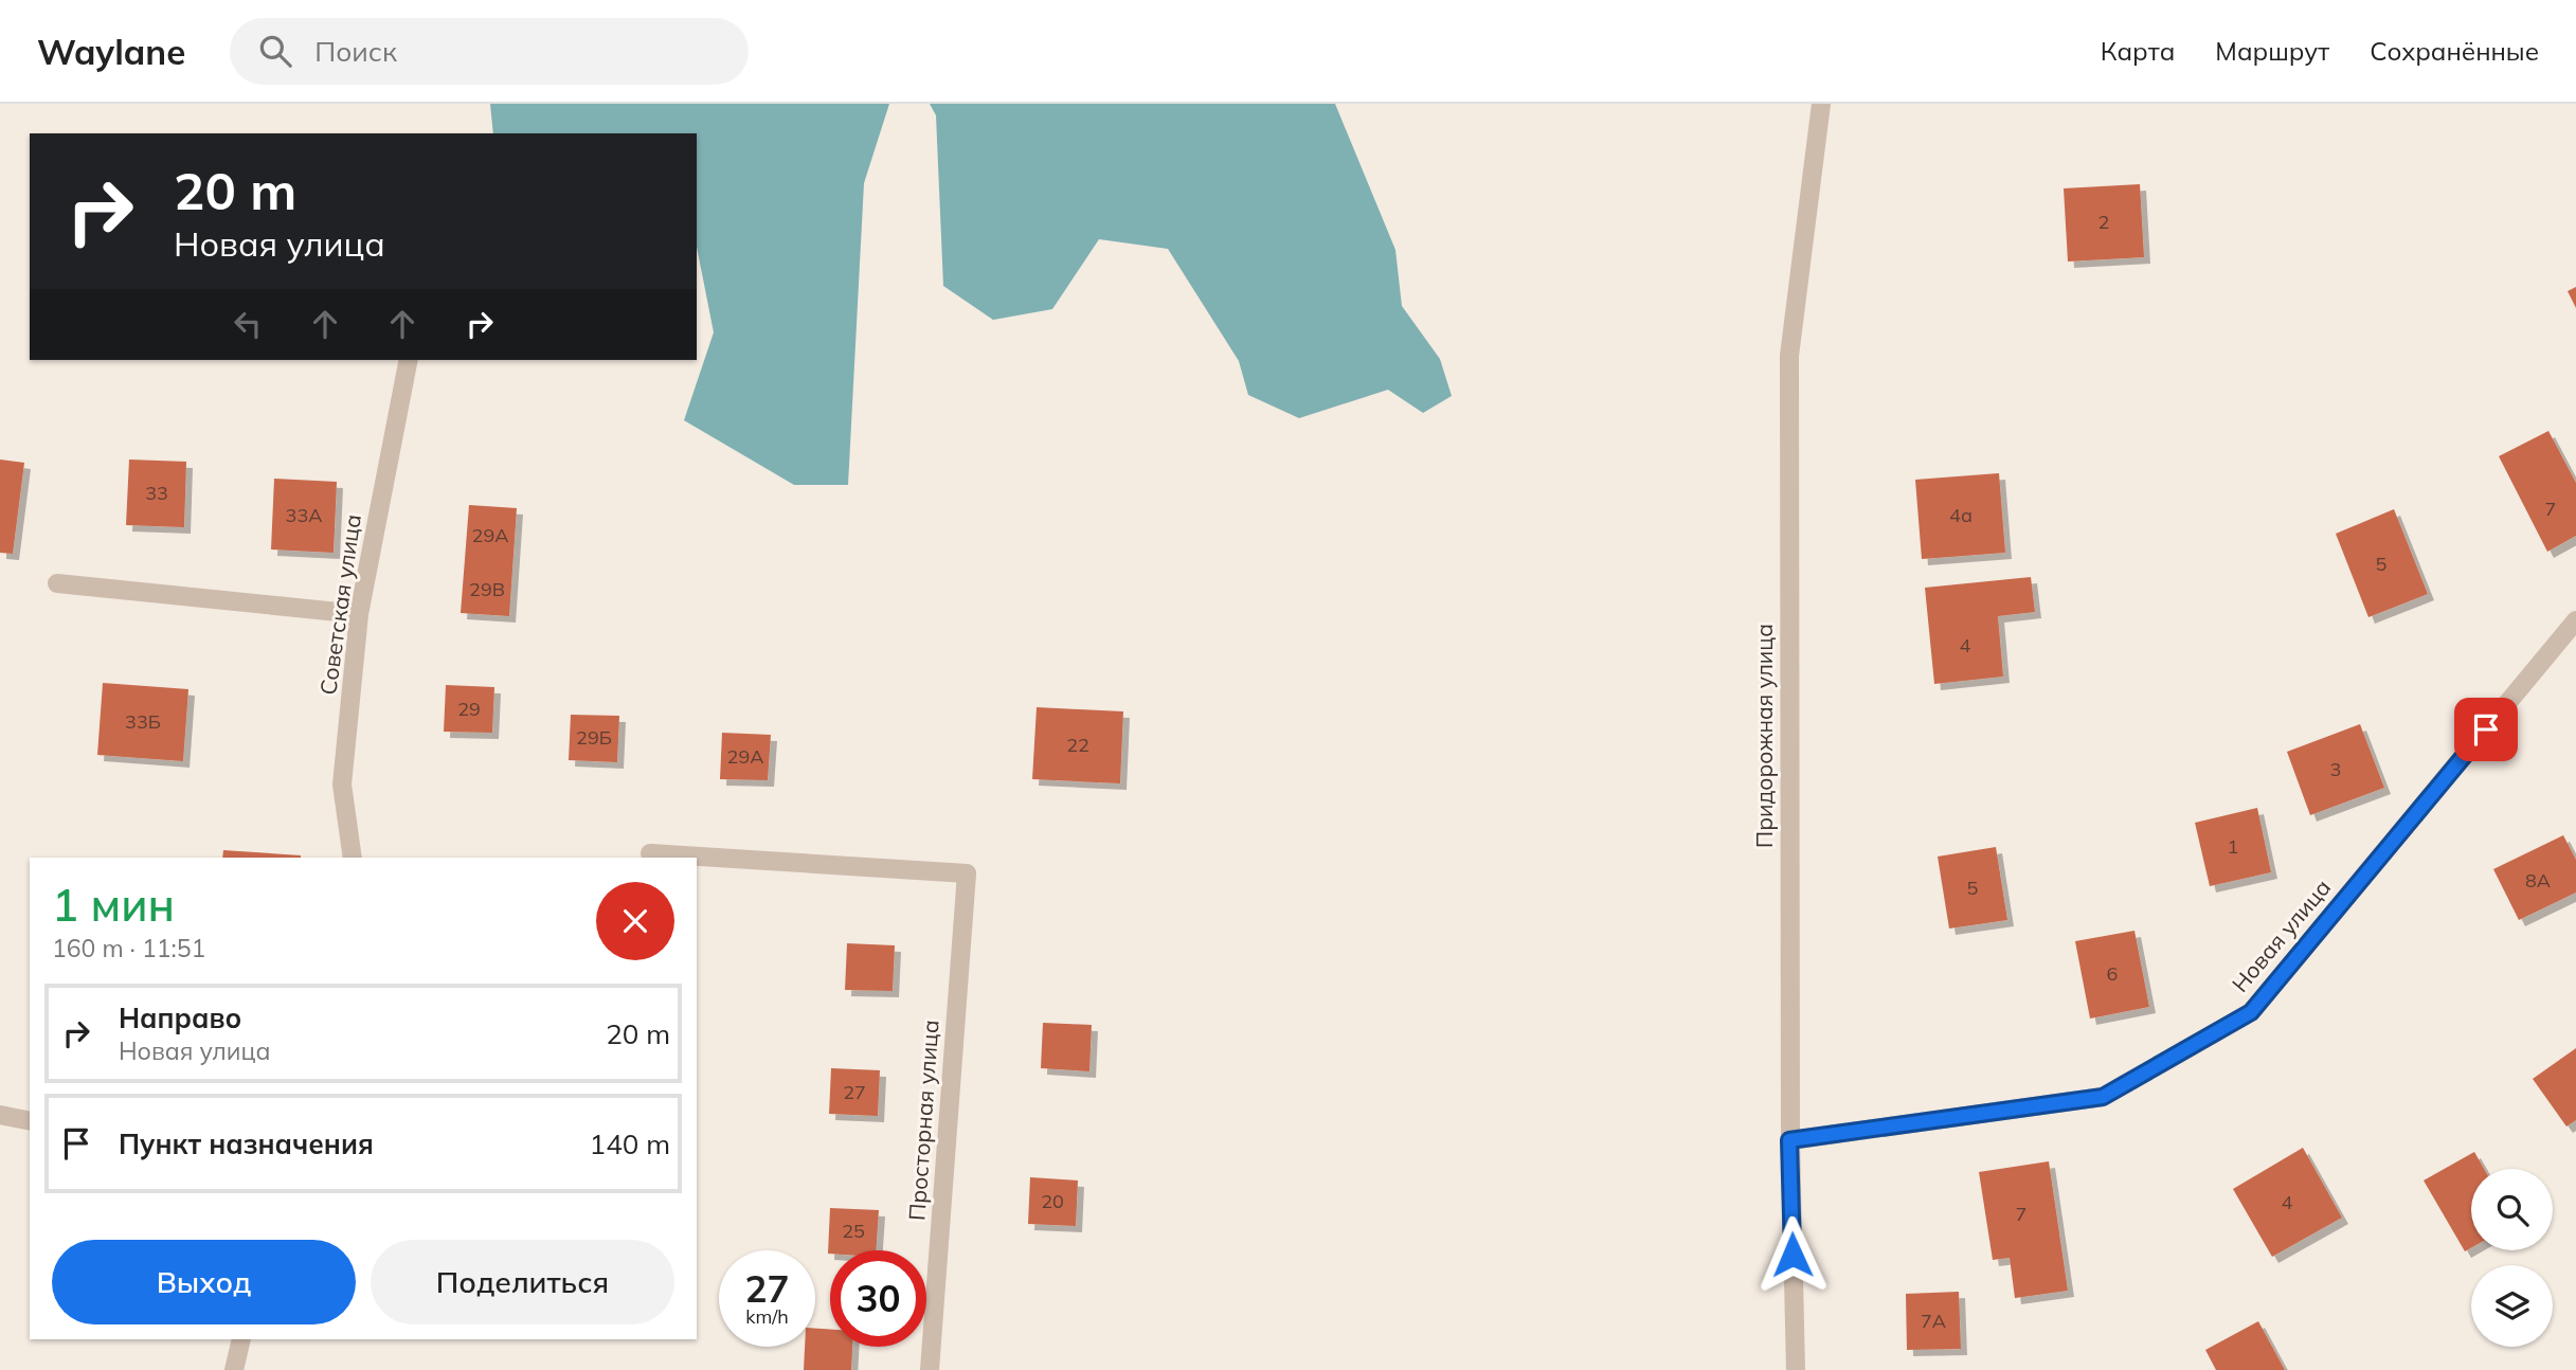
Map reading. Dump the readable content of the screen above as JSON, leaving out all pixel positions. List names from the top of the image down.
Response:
{
  "streets": {
    "street": [
      "Советская улица",
      "Придорожная улица",
      "Новая улица",
      "Просторная улица"
    ]
  },
  "crossings": [
    ["Придорожная улица", "Новая улица"]
  ],
  "house_numbers": [
    "2",
    "33",
    "7",
    "33А",
    "4а",
    "29А",
    "5",
    "29В",
    "4",
    "29",
    "33Б",
    "29Б",
    "22",
    "29А",
    "3",
    "1",
    "8А",
    "5",
    "6",
    "27",
    "20",
    "4",
    "7",
    "25",
    "7А"
  ],
  "page": {
    "header": "Waylane",
    "search": "Поиск",
    "nav": ["Карта", "Маршрут", "Сохранённые"],
    "turn": ["20 m", "Новая улица"],
    "heading": ["1 мин", "160 m · 11:51"],
    "list": [
      {
        "name": "Направо",
        "note": "Новая улица",
        "value": "20 m"
      },
      {
        "name": "Пункт назначения",
        "value": "140 m"
      }
    ],
    "buttons": ["Выход", "Поделиться"],
    "speed": "27 km/h",
    "limit": "30"
  }
}
